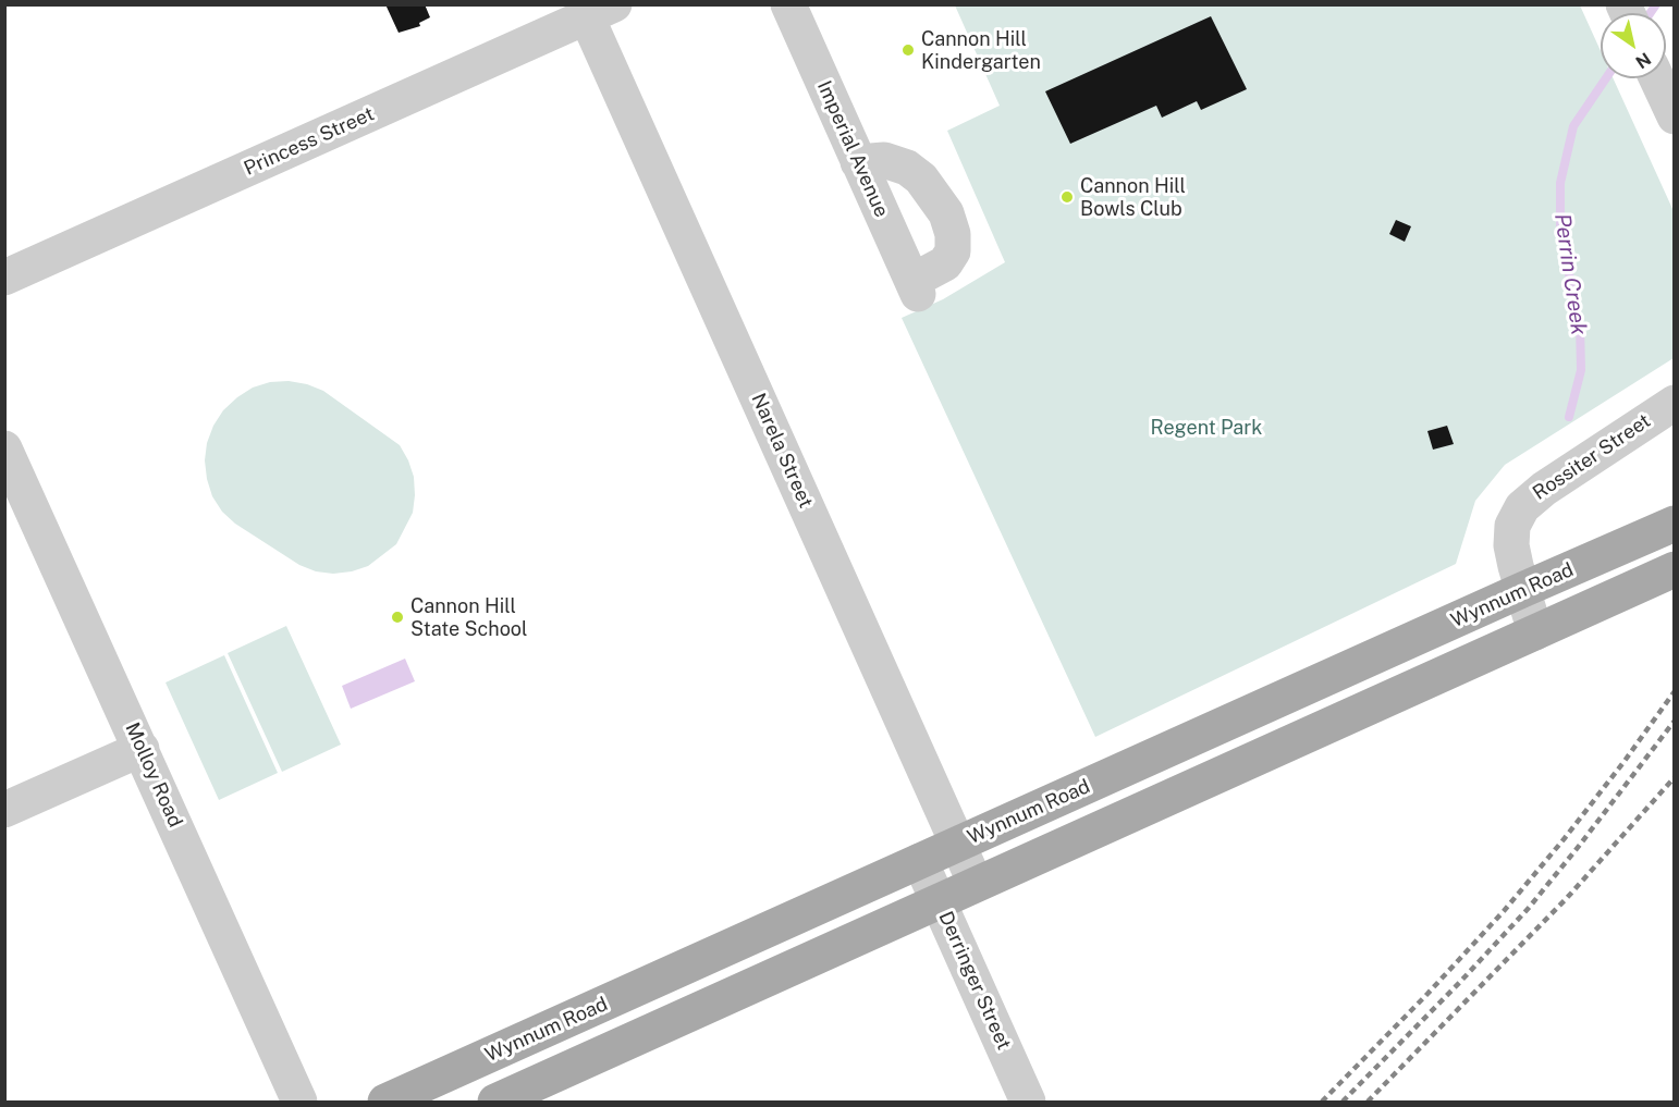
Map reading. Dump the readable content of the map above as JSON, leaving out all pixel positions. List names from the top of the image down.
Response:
{
  "streets": {
    "main road": ["Wynnum Road"],
    "street": [
      "Princess Street",
      "Imperial Avenue",
      "Narela Street",
      "Rossiter Street",
      "Molloy Road",
      "Derringer Street"
    ]
  },
  "crossings": [
    ["Princess Street", "Narela Street"],
    ["Narela Street", "Wynnum Road"],
    ["Rossiter Street", "Wynnum Road"],
    ["Wynnum Road", "Derringer Street"]
  ],
  "water": ["Perrin Creek"],
  "parks": ["Regent Park"],
  "places": ["Cannon Hill Kindergarten", "Cannon Hill Bowls Club", "Cannon Hill State School"],
  "north": "bottom right"
}
